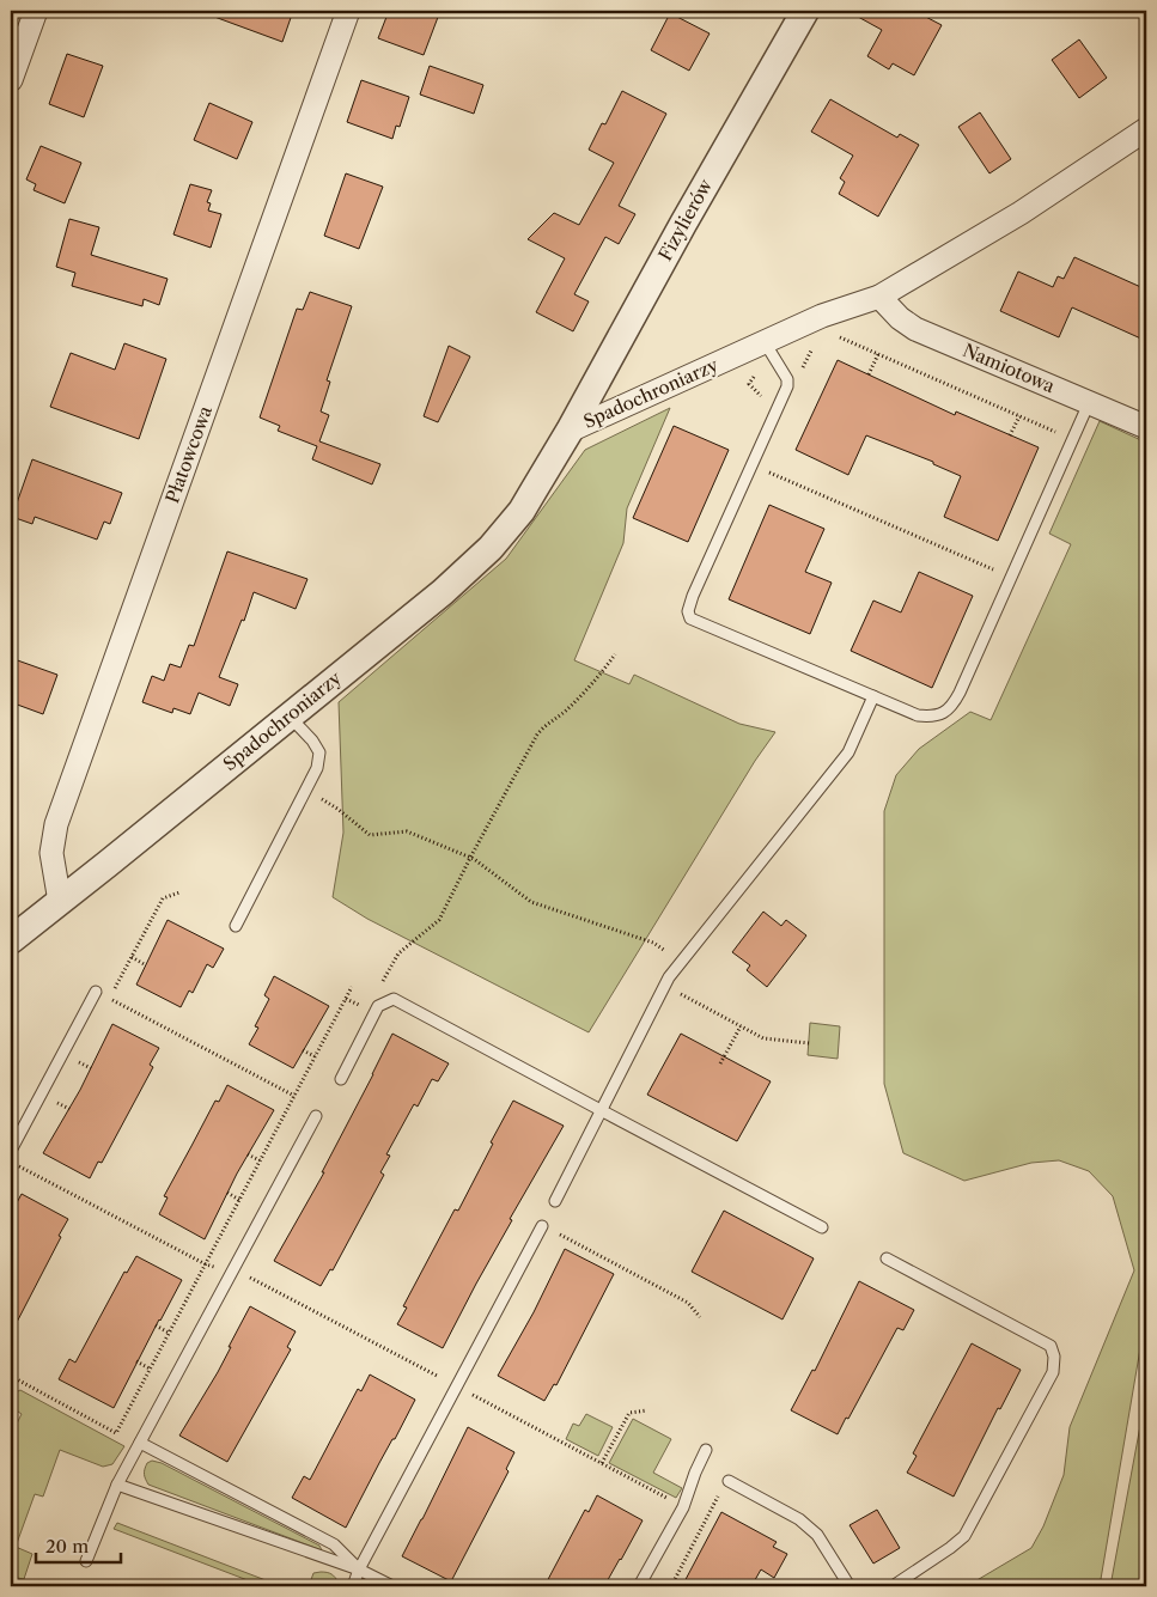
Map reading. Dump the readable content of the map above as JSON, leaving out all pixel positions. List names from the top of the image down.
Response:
{
  "streets": {
    "street": [
      "Fizylierów",
      "Namiotowa",
      "Spadochroniarzy",
      "Płatowcowa"
    ]
  },
  "crossings": [
    ["Fizylierów", "Spadochroniarzy"],
    ["Namiotowa", "Spadochroniarzy"],
    ["Spadochroniarzy", "Płatowcowa"]
  ],
  "scale_bar": "20 m"
}
